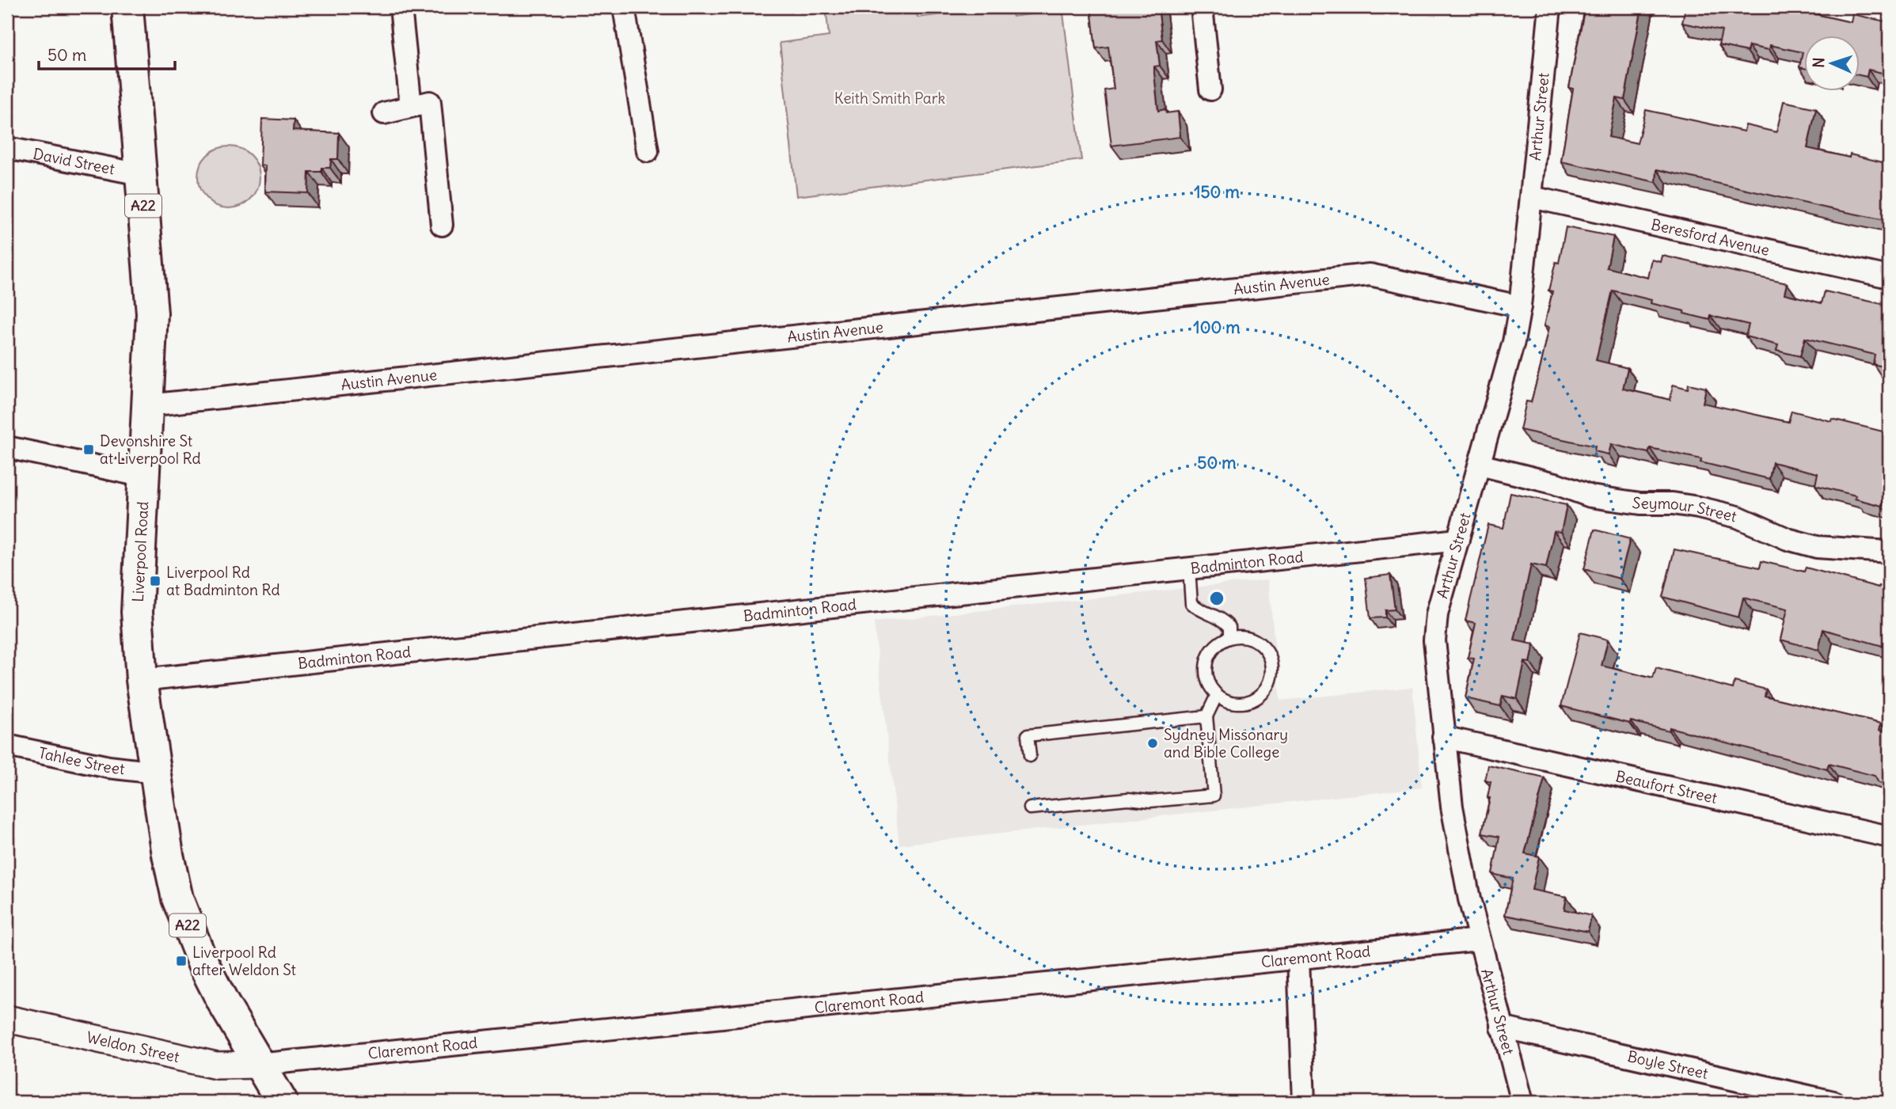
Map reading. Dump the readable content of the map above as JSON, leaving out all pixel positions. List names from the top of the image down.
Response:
{
  "streets": {
    "highway": ["A22", "Liverpool Road"],
    "street": [
      "Arthur Street",
      "David Street",
      "Beresford Avenue",
      "Austin Avenue",
      "Seymour Street",
      "Badminton Road",
      "Tahlee Street",
      "Beaufort Street",
      "Claremont Road",
      "Weldon Street",
      "Boyle Street"
    ]
  },
  "crossings": [
    ["Arthur Street", "Beresford Avenue"],
    ["Arthur Street", "Austin Avenue"],
    ["Arthur Street", "Seymour Street"],
    ["Arthur Street", "Badminton Road"],
    ["Arthur Street", "Beaufort Street"],
    ["Arthur Street", "Claremont Road"],
    ["Arthur Street", "Boyle Street"],
    ["David Street", "Liverpool Road"],
    ["Austin Avenue", "Liverpool Road"],
    ["Liverpool Road", "Badminton Road"],
    ["Liverpool Road", "Tahlee Street"],
    ["Liverpool Road", "Claremont Road"],
    ["Liverpool Road", "Weldon Street"],
    ["Claremont Road", "Weldon Street"]
  ],
  "parks": ["Keith Smith Park"],
  "places": {
    "transit": ["Devonshire St at Liverpool Rd", "Liverpool Rd at Badminton Rd", "Liverpool Rd after Weldon St"],
    "other": ["Sydney Missonary and Bible College"]
  },
  "scale_bar": "50 m",
  "north": "left",
  "rings": ["150 m", "100 m", "50 m"]
}
